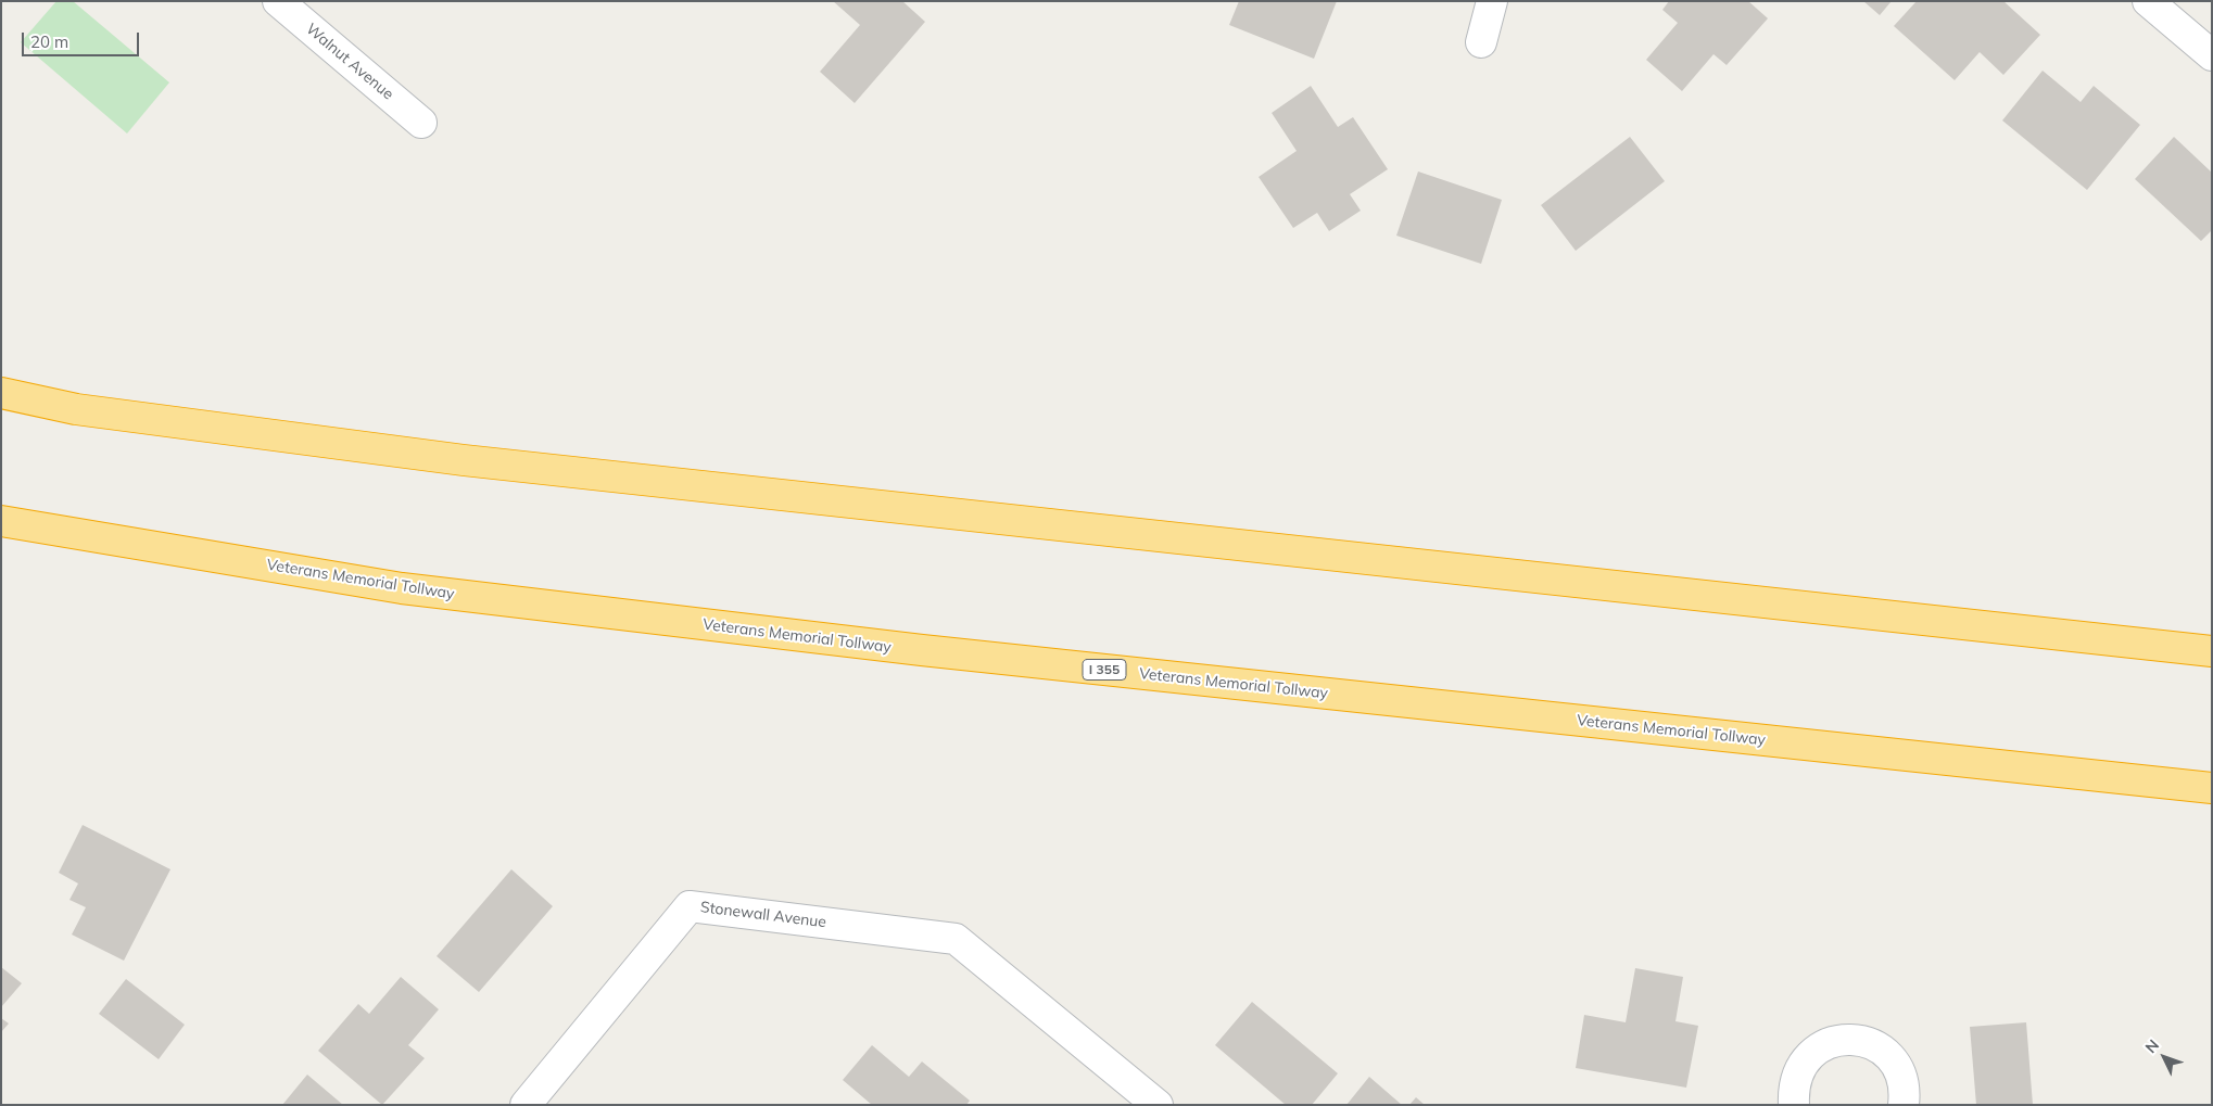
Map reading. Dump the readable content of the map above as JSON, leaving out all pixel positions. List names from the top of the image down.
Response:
{
  "streets": {
    "highway": ["Veterans Memorial Tollway", "I 355"],
    "street": ["Walnut Avenue", "Stonewall Avenue"]
  },
  "scale_bar": "20 m",
  "north": "top left"
}
